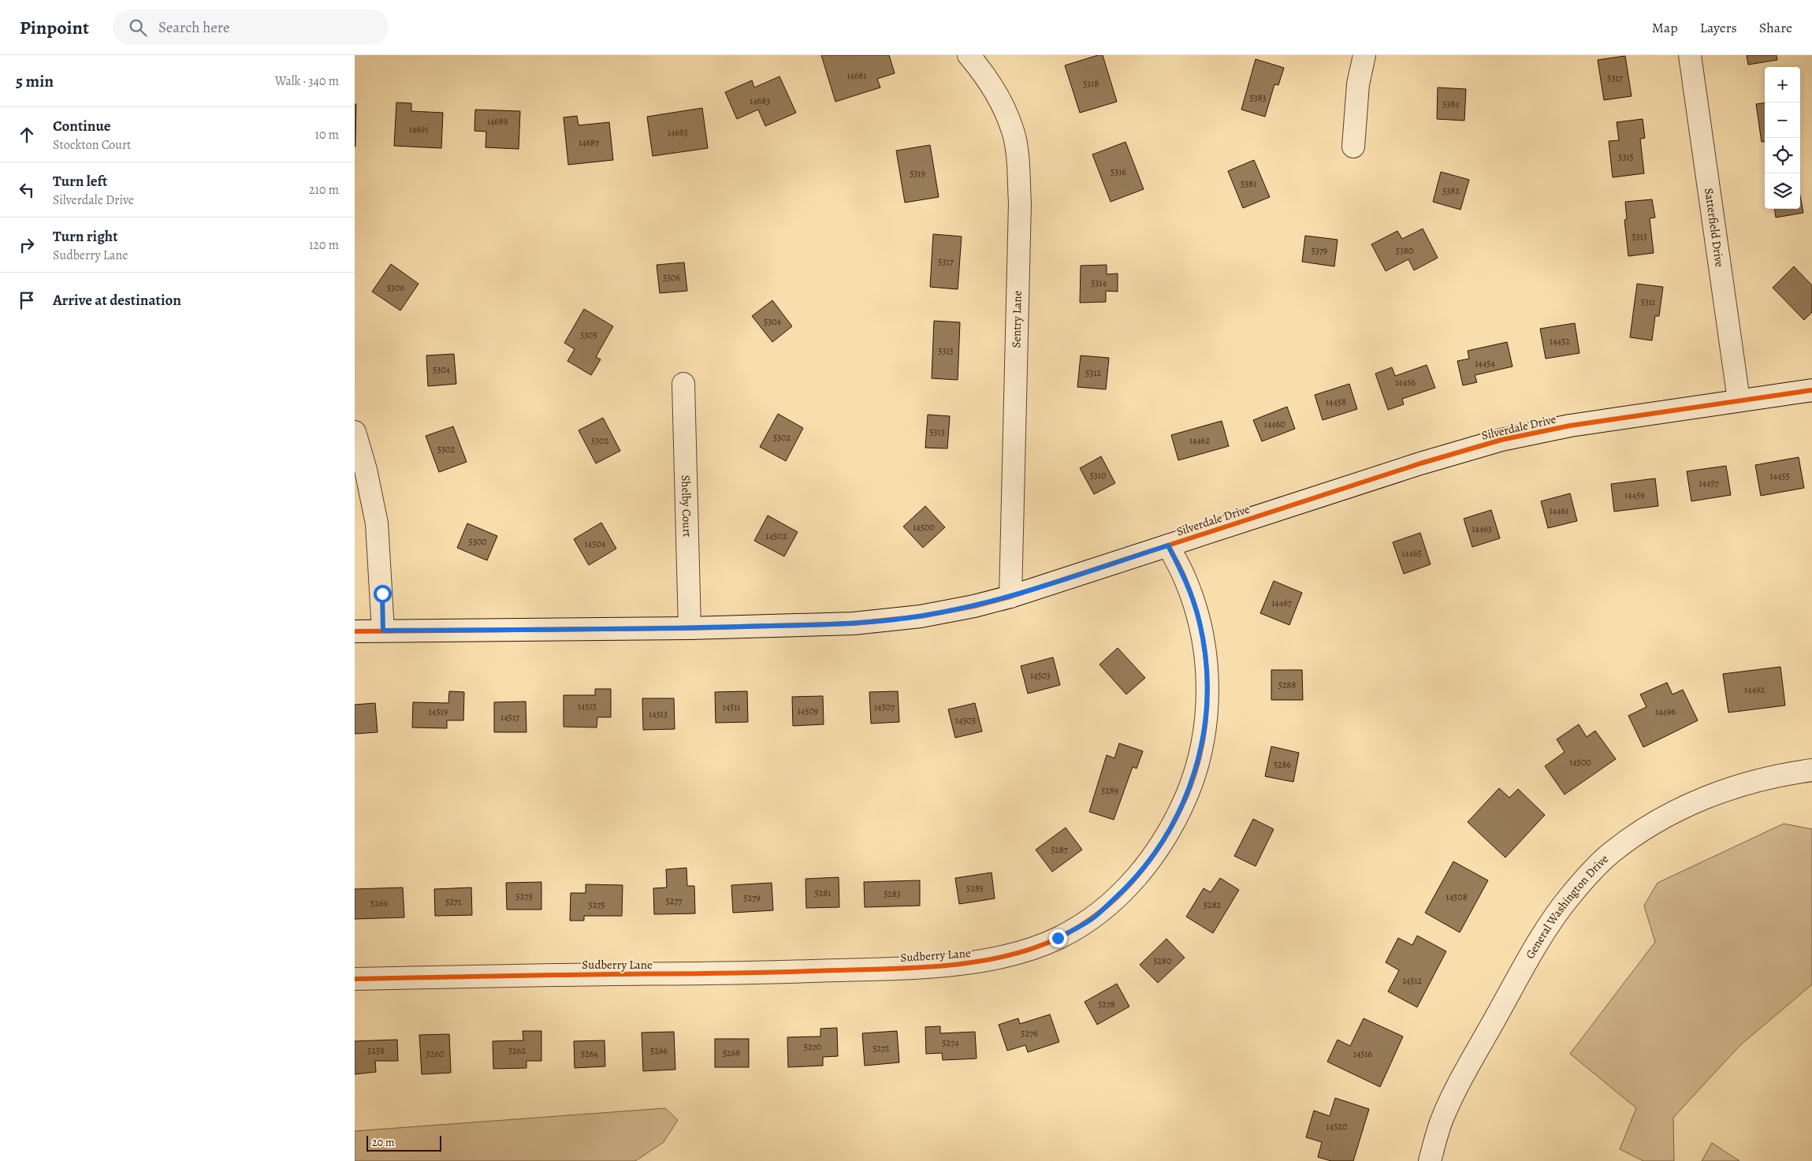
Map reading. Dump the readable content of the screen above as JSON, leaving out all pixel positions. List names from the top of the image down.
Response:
{
  "streets": {
    "street": [
      "Satterfield Drive",
      "Sentry Lane",
      "Silverdale Drive",
      "Shelby Court",
      "General Washington Drive",
      "Sudberry Lane"
    ]
  },
  "crossings": [
    ["Satterfield Drive", "Silverdale Drive"],
    ["Sentry Lane", "Silverdale Drive"],
    ["Silverdale Drive", "Shelby Court"],
    ["Silverdale Drive", "Sudberry Lane"]
  ],
  "house_numbers": [
    "14681",
    "5317",
    "5318",
    "5383",
    "14683",
    "5384",
    "14689",
    "14691",
    "14685",
    "14687",
    "5315",
    "5316",
    "5319",
    "5381",
    "5382",
    "5313",
    "5379",
    "5380",
    "5317",
    "5306",
    "5314",
    "5306",
    "5311",
    "5304",
    "5305",
    "14452",
    "5315",
    "14454",
    "5304",
    "5312",
    "14456",
    "14458",
    "14460",
    "5313",
    "5302",
    "5302",
    "14462",
    "5302",
    "5310",
    "14455",
    "14457",
    "14459",
    "14461",
    "14500",
    "14463",
    "14502",
    "5300",
    "14504",
    "14465",
    "14467",
    "14503",
    "5288",
    "14492",
    "14515",
    "14511",
    "14507",
    "14509",
    "14519",
    "14496",
    "14513",
    "14517",
    "14505",
    "14500",
    "5286",
    "5289",
    "5287",
    "5285",
    "5281",
    "5283",
    "5273",
    "14508",
    "5279",
    "5277",
    "5271",
    "5269",
    "5275",
    "5282",
    "5280",
    "14512",
    "5278",
    "5276",
    "5274",
    "5270",
    "5272",
    "5258",
    "5262",
    "5266",
    "5268",
    "5260",
    "5264",
    "14516",
    "14520"
  ],
  "scale_bar": "20 m",
  "page": {
    "header": "Pinpoint",
    "search": "Search here",
    "nav": ["Map", "Layers", "Share"],
    "heading": ["5 min", "Walk · 340 m"],
    "map_buttons": ["+", "−"],
    "list": [
      ["Continue", "Stockton Court", "10 m"],
      ["Turn left", "Silverdale Drive", "210 m"],
      ["Turn right", "Sudberry Lane", "120 m"],
      "Arrive at destination"
    ],
    "scale": "20 m"
  }
}
